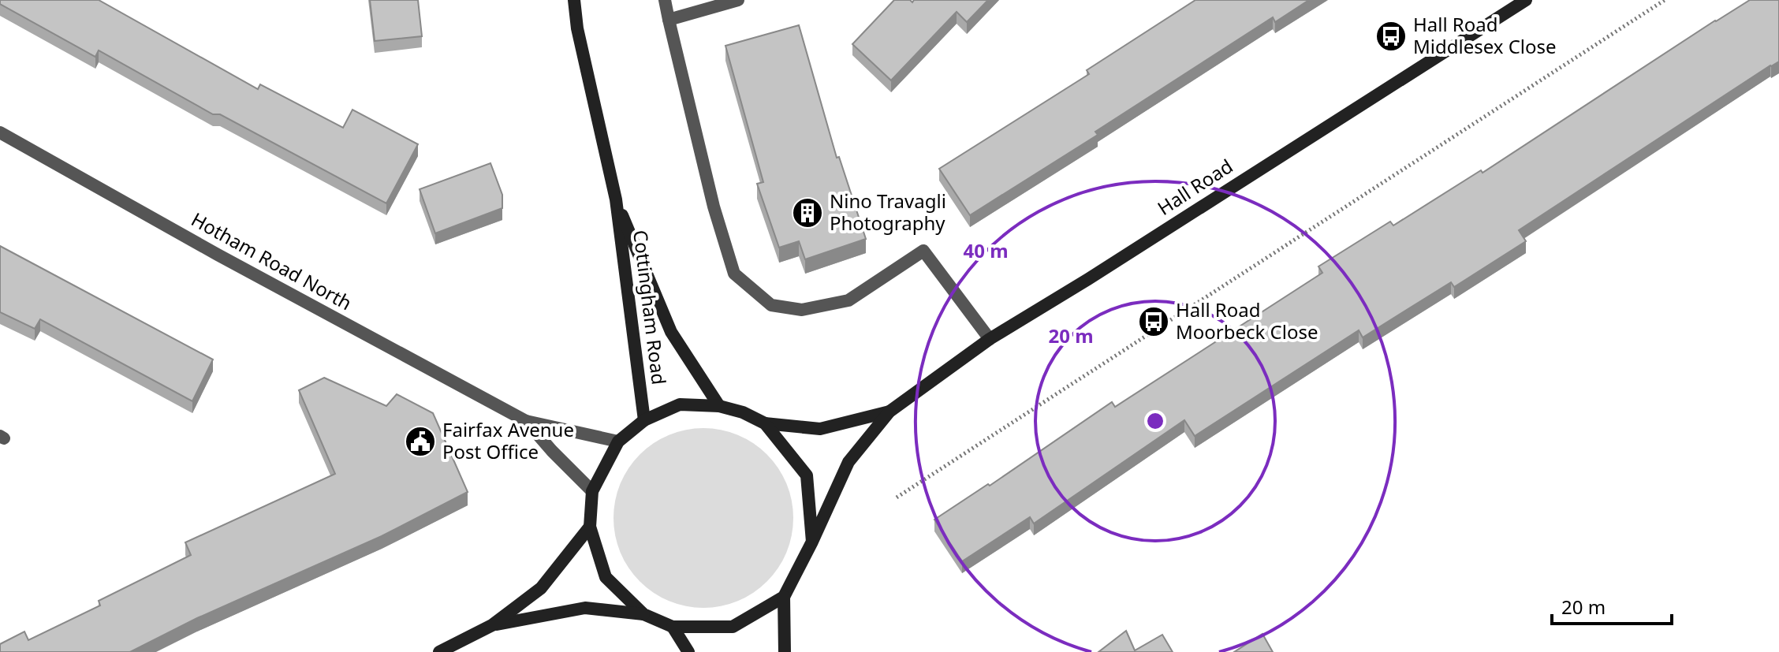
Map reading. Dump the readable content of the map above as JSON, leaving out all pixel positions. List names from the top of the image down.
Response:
{
  "streets": {
    "main road": ["Hall Road", "Cottingham Road"],
    "street": ["Hotham Road North"]
  },
  "crossings": [
    ["Hall Road", "Hotham Road North"],
    ["Hall Road", "Cottingham Road"],
    ["Hotham Road North", "Cottingham Road"]
  ],
  "places": {
    "bus stop": ["Hall Road Middlesex Close", "Hall Road Moorbeck Close"],
    "building": ["Nino Travagli Photography"],
    "public building": ["Fairfax Avenue Post Office"]
  },
  "scale_bar": "20 m",
  "rings": ["40 m", "20 m"]
}
